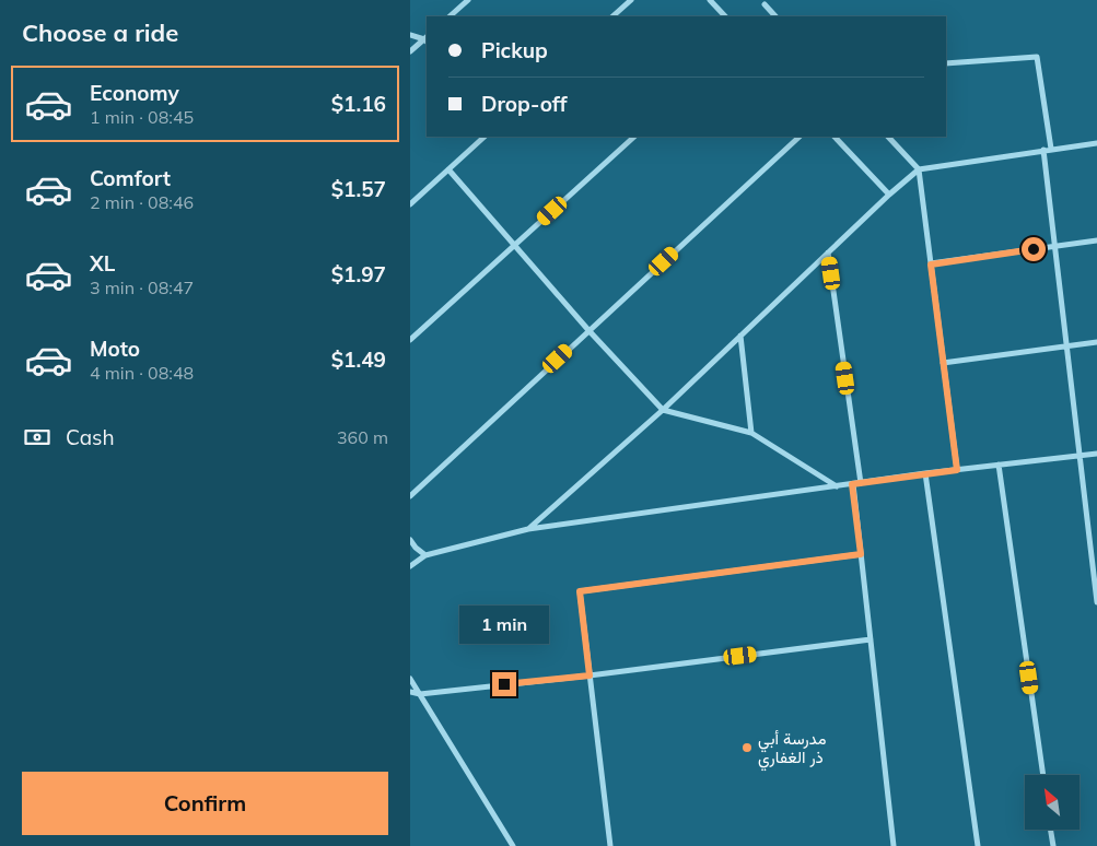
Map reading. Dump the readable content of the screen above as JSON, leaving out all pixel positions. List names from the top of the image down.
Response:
{
  "places": ["مدرسة أبي ذر الغفاري"],
  "north": "top left",
  "page": {
    "heading": "Choose a ride",
    "banner": ["Pickup", "Drop-off"],
    "list": [
      {
        "name": "Economy",
        "note": "1 min · 08:45",
        "value": "$1.16"
      },
      {
        "name": "Comfort",
        "note": "2 min · 08:46",
        "value": "$1.57"
      },
      {
        "name": "XL",
        "note": "3 min · 08:47",
        "value": "$1.97"
      },
      {
        "name": "Moto",
        "note": "4 min · 08:48",
        "value": "$1.49"
      }
    ],
    "pay": ["Cash", "360 m"],
    "bubble": "1 min",
    "buttons": "Confirm"
  }
}
